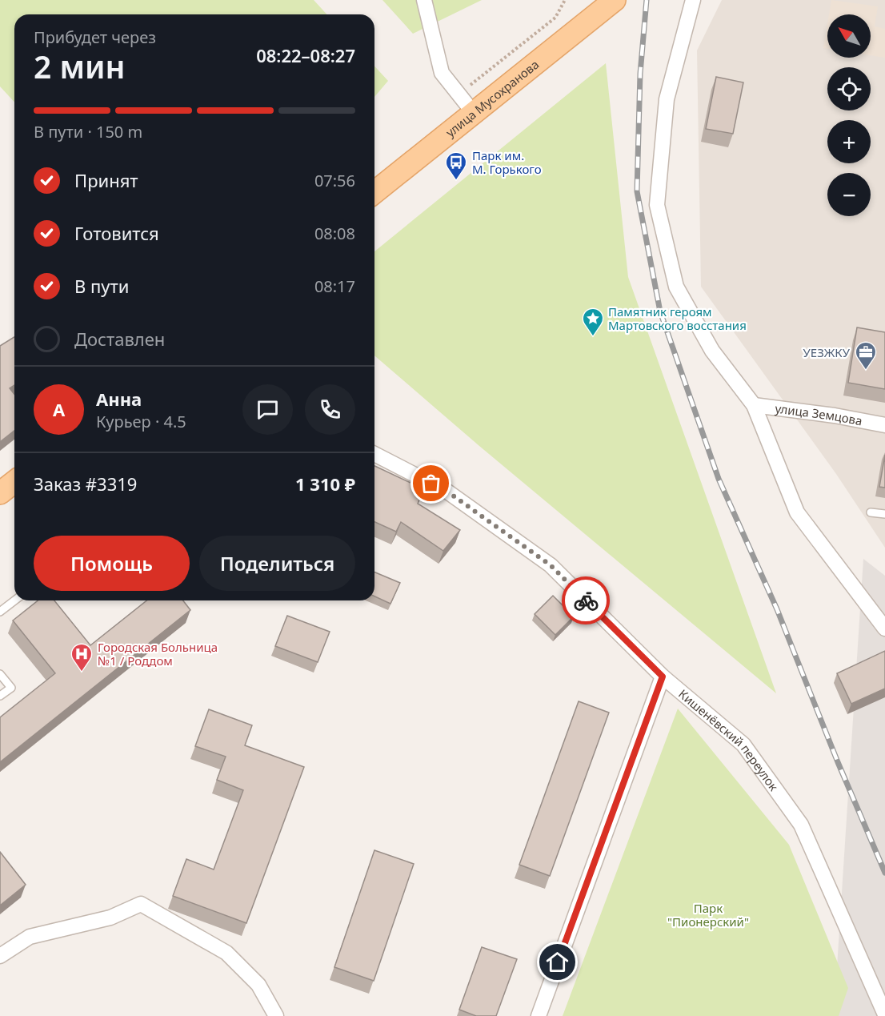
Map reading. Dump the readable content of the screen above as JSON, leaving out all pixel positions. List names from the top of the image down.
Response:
{
  "streets": {
    "main road": ["улица Мусохранова"],
    "street": ["улица Земцова", "Кишенёвский переулок"]
  },
  "parks": ["Парк \"Пионерский\""],
  "places": {
    "bus stop": ["Парк им. М. Горького"],
    "place": ["Памятник героям Мартовского восстания"],
    "office": ["УЕЗЖКУ"],
    "hospital": ["Городская Больница №1 / Роддом"]
  },
  "north": "top left",
  "page": {
    "map_buttons": ["+", "−"],
    "heading": ["2 мин", "Прибудет через", "08:22–08:27"],
    "panel": [
      "Анна",
      "Курьер · 4.5",
      "Заказ #3319",
      "1 310 ₽"
    ],
    "bar": "В пути · 150 m",
    "list": [
      ["Принят", "07:56"],
      ["Готовится", "08:08"],
      ["В пути", "08:17"],
      "Доставлен"
    ],
    "round": "А",
    "buttons": ["Помощь", "Поделиться"]
  }
}
